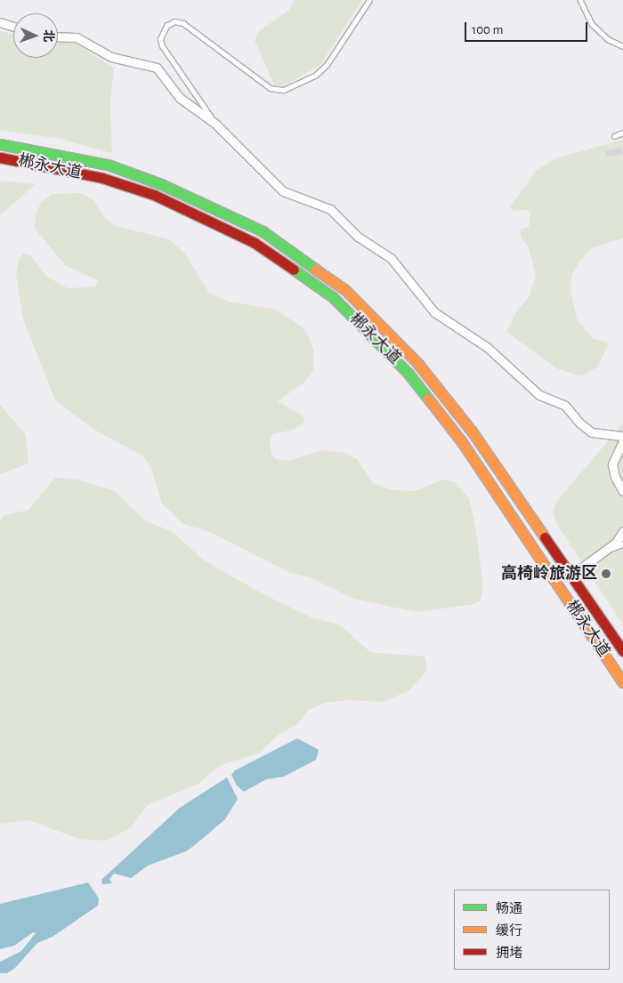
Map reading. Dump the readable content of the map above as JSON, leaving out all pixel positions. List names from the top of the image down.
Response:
{
  "streets": {
    "highway": ["郴永大道"]
  },
  "places": ["高椅岭旅游区"],
  "legend": ["畅通", "缓行", "拥堵"],
  "scale_bar": "100 m",
  "north": "right"
}
